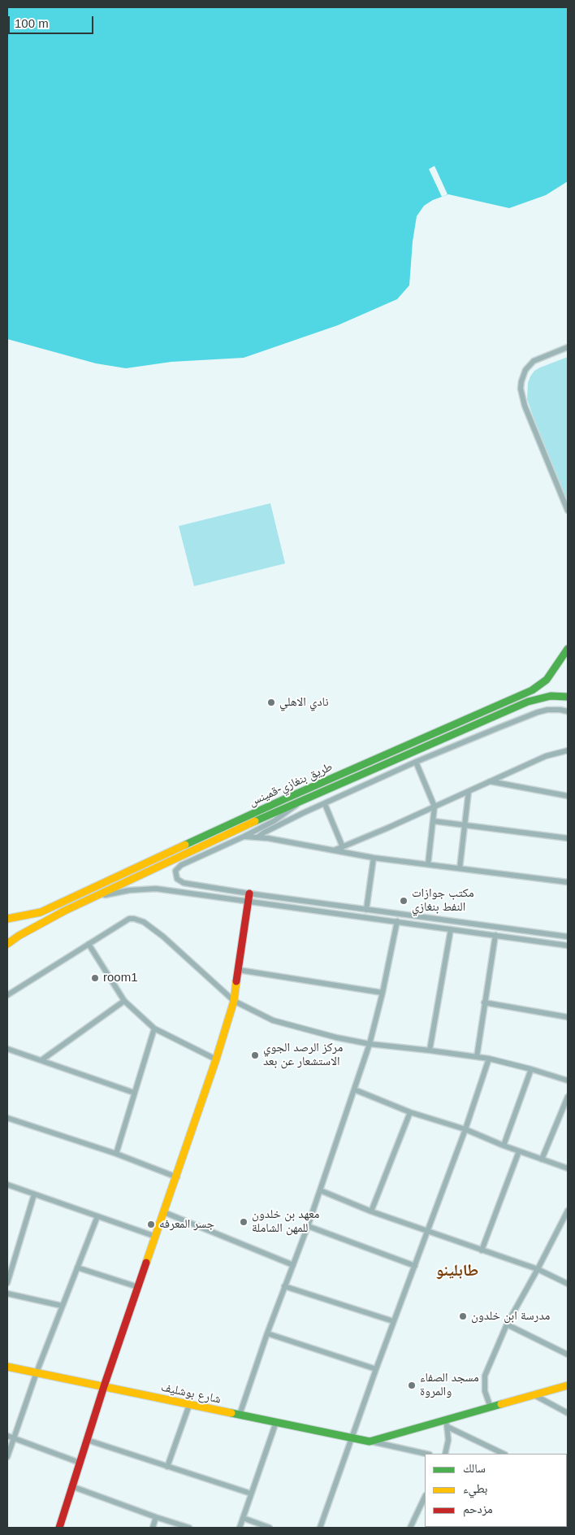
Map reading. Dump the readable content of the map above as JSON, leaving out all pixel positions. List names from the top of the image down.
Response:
{
  "streets": {
    "street": ["طريق بنغازي-قمينس", "شارع بوشليف"]
  },
  "districts": ["طابلينو"],
  "places": [
    "نادي الاهلي",
    "مكتب جوازات النفط بنغازي",
    "room1",
    "مركز الرصد الجوي الاستشعار عن بعد",
    "معهد بن خلدون للمهن الشاملة",
    "جسر المعرفه",
    "مدرسة ابن خلدون",
    "مسجد الصفاء والمروة"
  ],
  "legend": ["سالك", "بطيء", "مزدحم"],
  "scale_bar": "100 m"
}
